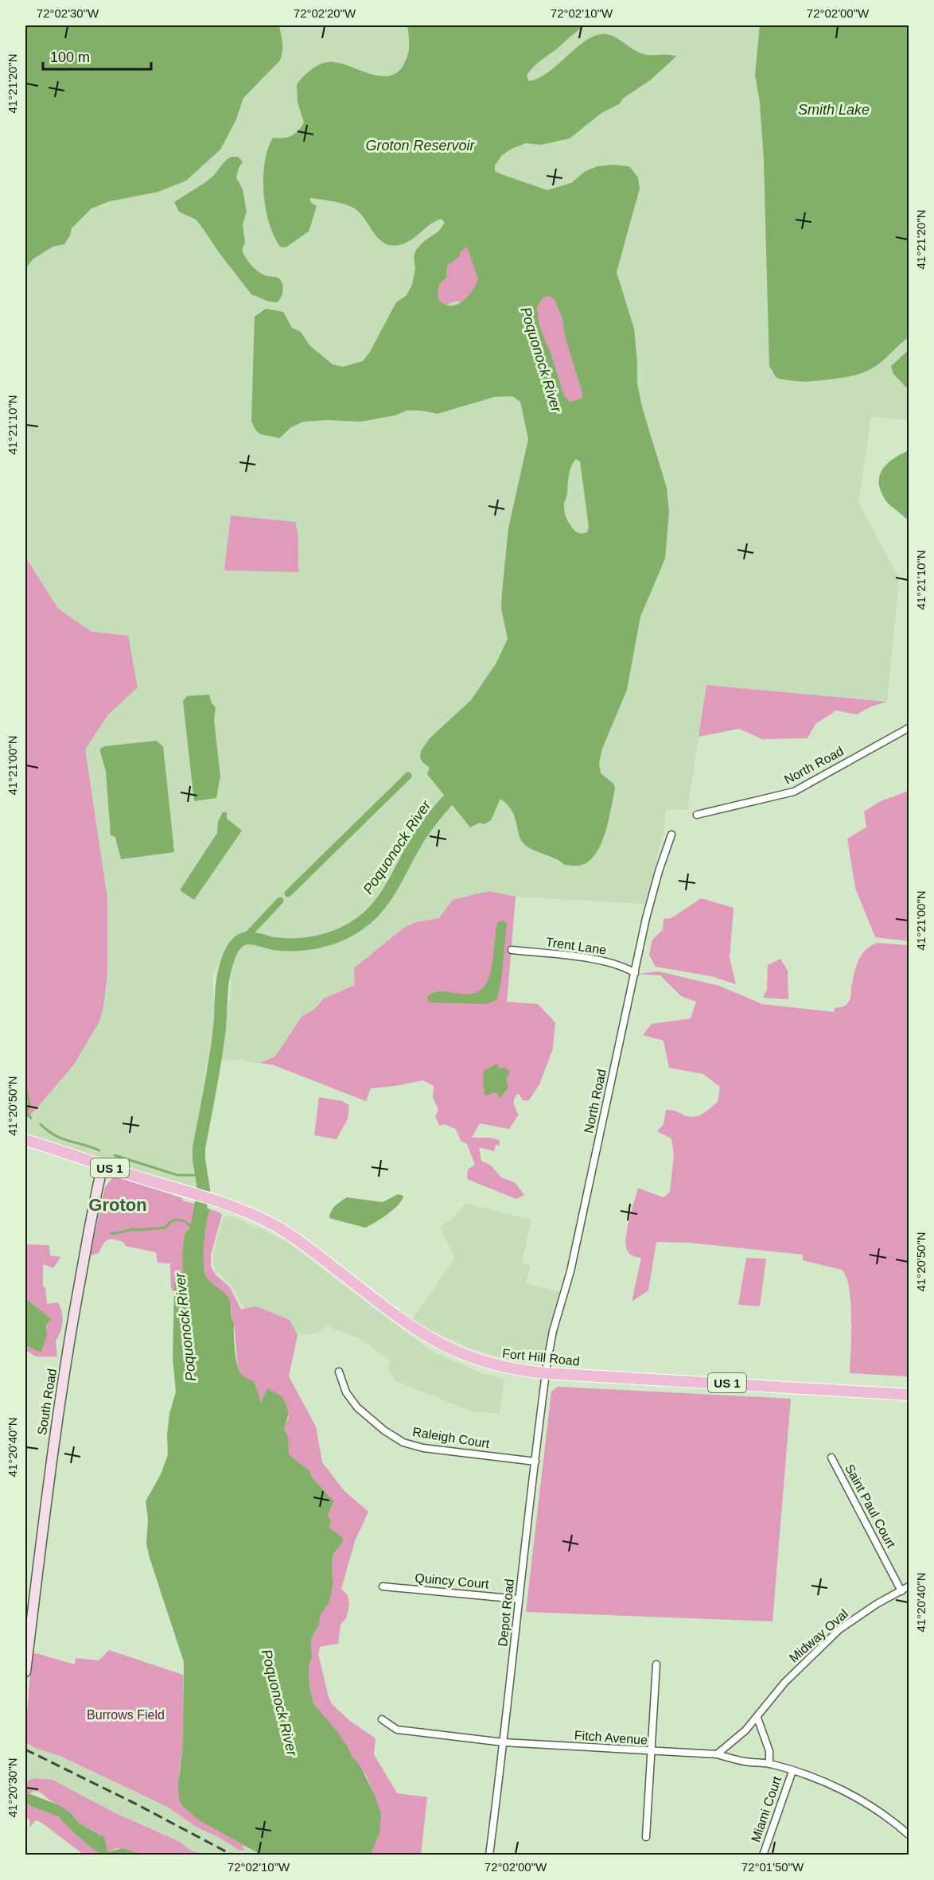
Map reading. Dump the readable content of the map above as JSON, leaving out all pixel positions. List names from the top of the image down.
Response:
{
  "streets": {
    "main road": ["US 1", "Fort Hill Road", "South Road"],
    "street": [
      "North Road",
      "Trent Lane",
      "Raleigh Court",
      "Saint Paul Court",
      "Quincy Court",
      "Depot Road",
      "Midway Oval",
      "Fitch Avenue",
      "Miami Court"
    ]
  },
  "crossings": [
    ["North Road", "Trent Lane"],
    ["North Road", "Fort Hill Road"],
    ["North Road", "Depot Road"],
    ["US 1", "Fort Hill Road"],
    ["US 1", "South Road"],
    ["Fort Hill Road", "South Road"],
    ["Fort Hill Road", "Depot Road"],
    ["Raleigh Court", "Depot Road"],
    ["Saint Paul Court", "Midway Oval"],
    ["Quincy Court", "Depot Road"],
    ["Depot Road", "Fitch Avenue"],
    ["Midway Oval", "Fitch Avenue"]
  ],
  "districts": ["Groton"],
  "water": ["Smith Lake", "Groton Reservoir", "Poquonock River"],
  "parks": ["Burrows Field"],
  "scale_bar": "100 m",
  "coordinates": [
    "72°02'30\"W",
    "72°02'20\"W",
    "72°02'10\"W",
    "72°02'00\"W",
    "41°21'20\"N",
    "41°21'10\"N",
    "41°21'00\"N",
    "41°20'50\"N",
    "41°20'40\"N",
    "41°20'30\"N",
    "72°01'50\"W"
  ]
}
